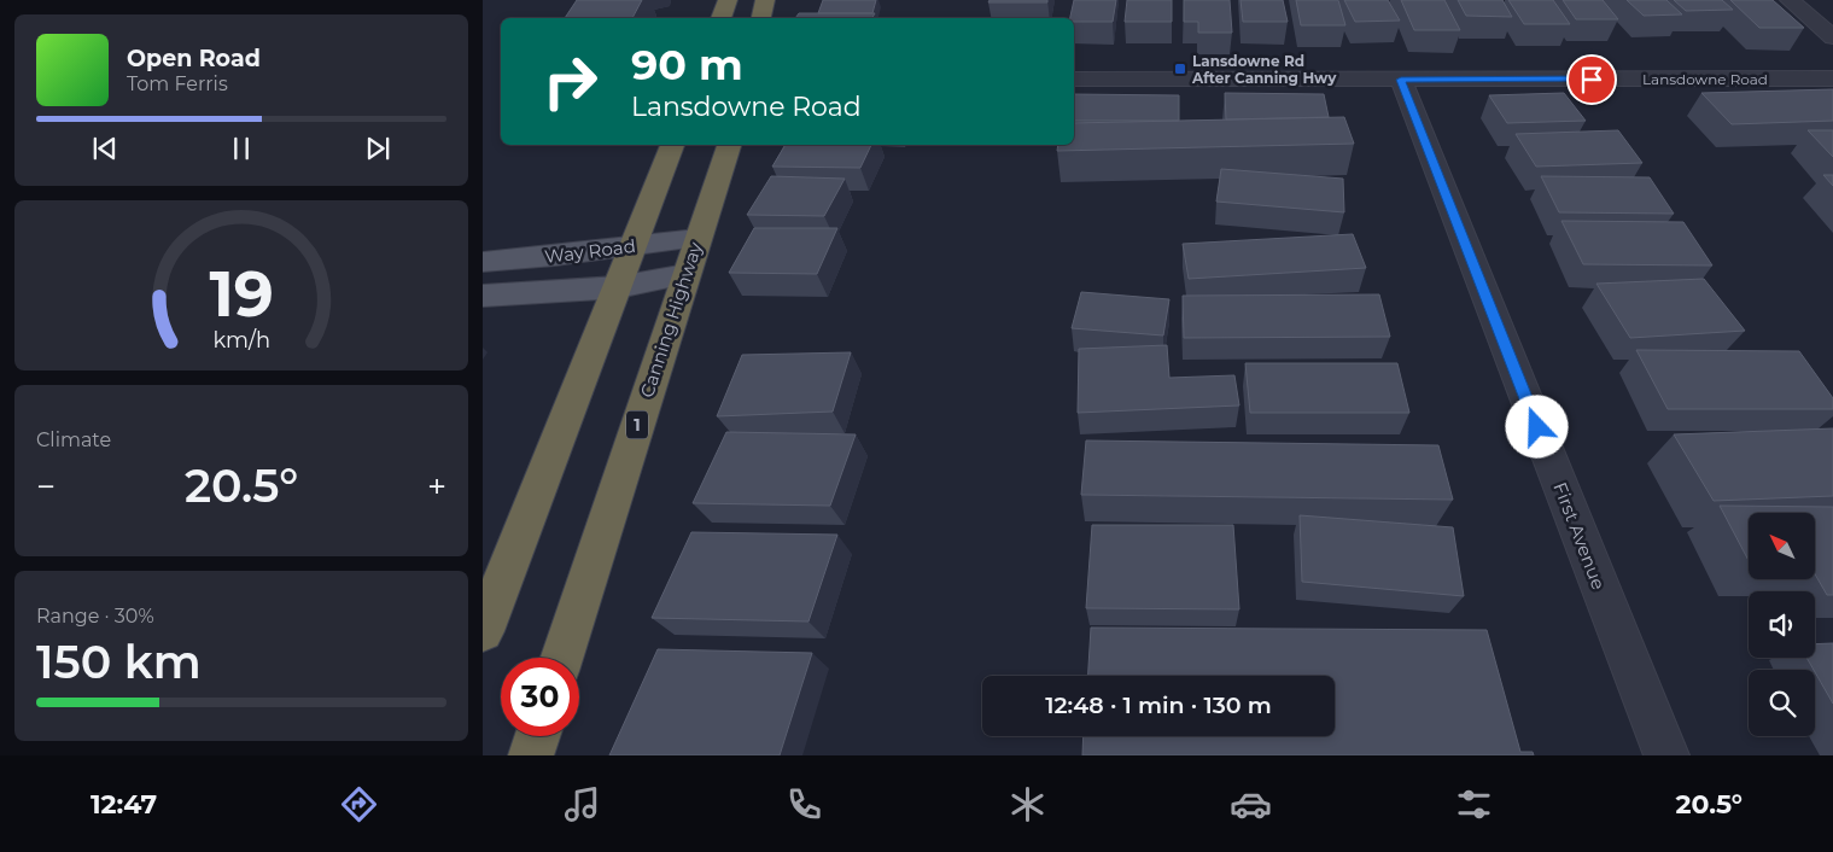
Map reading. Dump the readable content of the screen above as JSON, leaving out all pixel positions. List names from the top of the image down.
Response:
{
  "streets": {
    "highway": ["Canning Highway", "1"],
    "main road": ["Way Road"],
    "street": ["Lansdowne Road", "First Avenue"]
  },
  "crossings": [
    ["Lansdowne Road", "First Avenue"],
    ["Way Road", "Canning Highway"]
  ],
  "places": {
    "transit": ["Lansdowne Rd After Canning Hwy"]
  },
  "north": "top left",
  "page": {
    "turn": ["90 m", "Lansdowne Road"],
    "song": ["Open Road", "Tom Ferris"],
    "tile": [
      "Climate",
      ["Range · 30%", "150 km"]
    ],
    "heat": ["−", "20.5°", "+"],
    "limit": "30",
    "trip": "12:48 · 1 min · 130 m",
    "tabs": ["12:47", "20.5°"],
    "gauge": ["19", "km/h"]
  }
}
